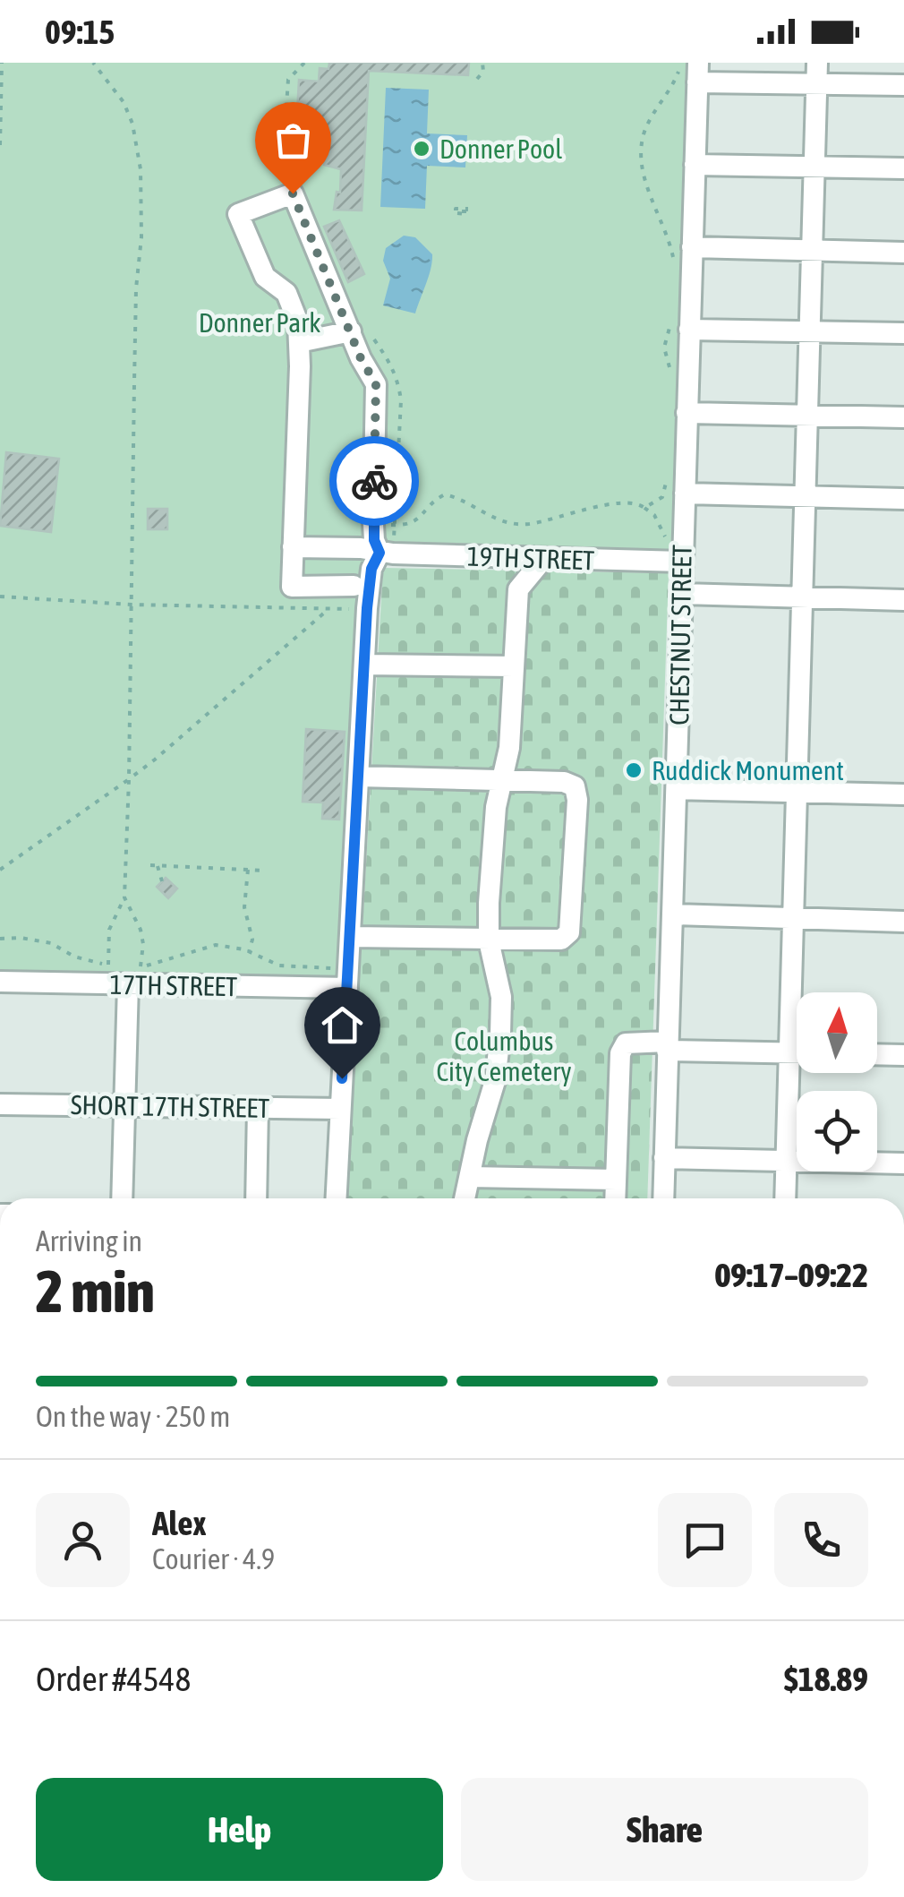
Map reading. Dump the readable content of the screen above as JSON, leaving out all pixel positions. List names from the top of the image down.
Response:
{
  "streets": {
    "street": [
      "19TH STREET",
      "CHESTNUT STREET",
      "17TH STREET",
      "SHORT 17TH STREET"
    ]
  },
  "crossings": [
    ["19TH STREET", "CHESTNUT STREET"]
  ],
  "parks": ["Donner Park", "Columbus City Cemetery"],
  "places": ["Donner Pool", "Ruddick Monument"],
  "north": "top",
  "page": {
    "status": "09:15",
    "heading": ["2 min", "Arriving in", "09:17–09:22"],
    "panel": [
      "Alex",
      "Courier · 4.9",
      "Order #4548",
      "$18.89"
    ],
    "bar": "On the way · 250 m",
    "buttons": ["Help", "Share"]
  }
}
